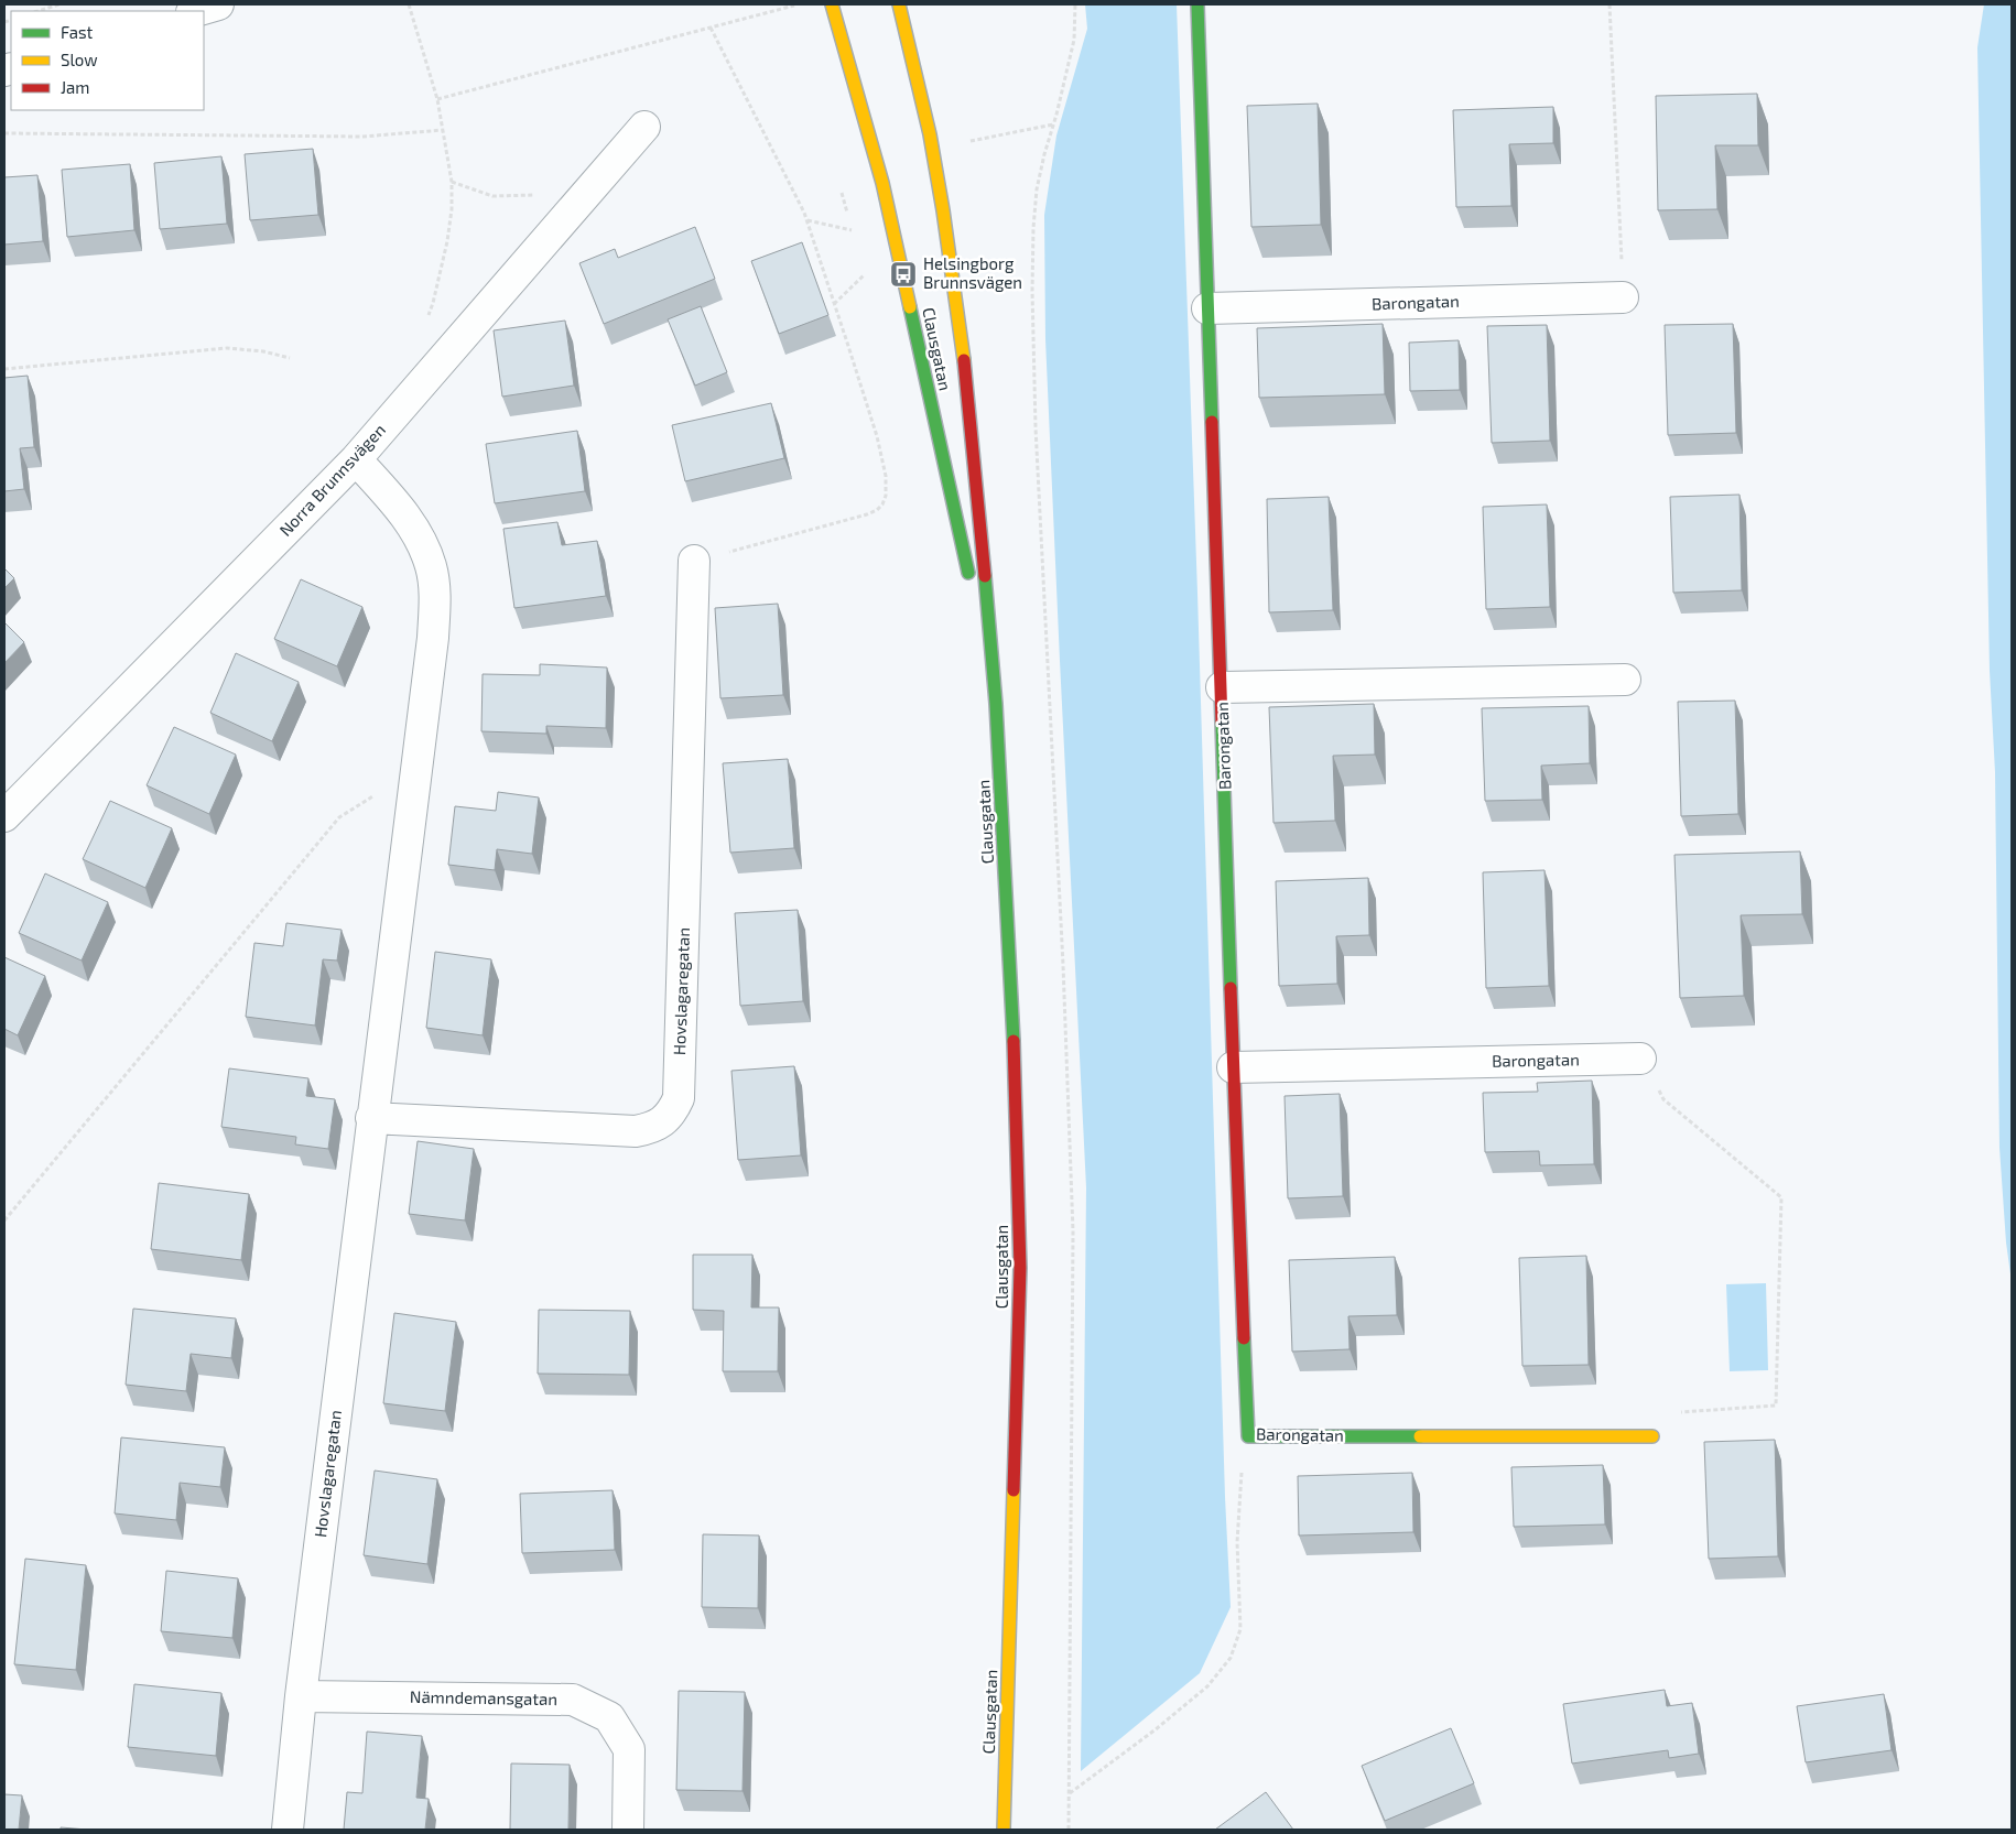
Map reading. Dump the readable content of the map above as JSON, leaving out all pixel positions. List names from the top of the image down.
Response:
{
  "streets": {
    "main road": ["Barongatan", "Clausgatan"],
    "street": ["Norra Brunnsvägen", "Hovslagaregatan", "Nämndemansgatan"]
  },
  "crossings": [
    ["Norra Brunnsvägen", "Hovslagaregatan"],
    ["Hovslagaregatan", "Nämndemansgatan"]
  ],
  "places": {
    "bus stop": ["Helsingborg Brunnsvägen"]
  },
  "legend": ["Fast", "Slow", "Jam"]
}
